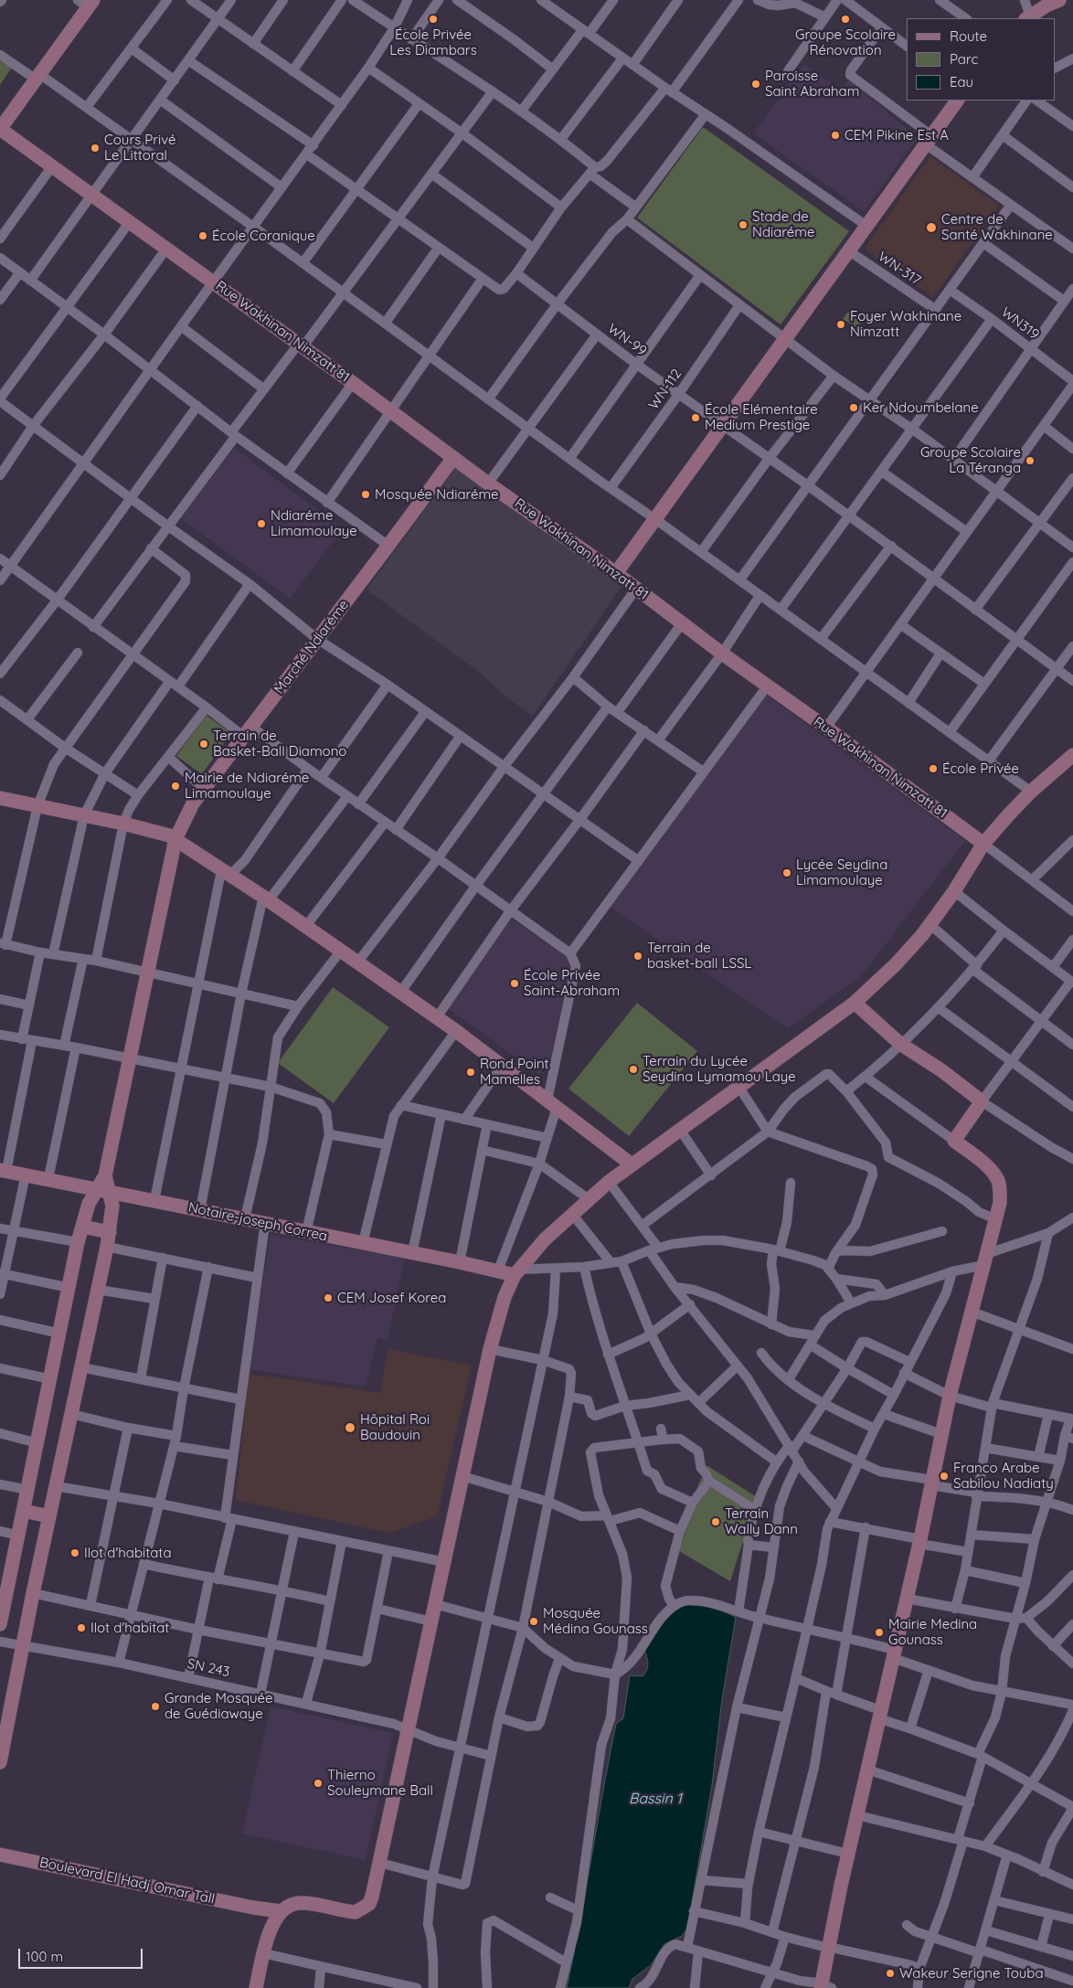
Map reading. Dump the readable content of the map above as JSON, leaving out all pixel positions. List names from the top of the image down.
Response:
{
  "streets": {
    "street": [
      "WN-317",
      "WN319",
      "Rue Wakhinan Nimzatt 81",
      "WN-99",
      "WN-112",
      "Marché Ndiaréme",
      "Notaire-joseph Correa",
      "SN 243",
      "Boulevard El Hadj Omar Tall"
    ]
  },
  "crossings": [
    ["Rue Wakhinan Nimzatt 81", "Marché Ndiaréme"],
    ["WN-99", "WN-112"]
  ],
  "water": ["Bassin 1"],
  "places": [
    "École Privée Les Diambars",
    "Groupe Scolaire Rénovation",
    "Paroisse Saint Abraham",
    "CEM Pikine Est A",
    "Cours Privé Le Littoral",
    "Stade de Ndiaréme",
    "Centre de Santé Wakhinane",
    "École Coranique",
    "Foyer Wakhinane Nimzatt",
    "Ker Ndoumbelane",
    "École Elémentaire Medium Prestige",
    "Groupe Scolaire La Téranga",
    "Mosquée Ndiaréme",
    "Ndiaréme Limamoulaye",
    "Terrain de Basket-Ball Diamono",
    "École Privée",
    "Mairie de Ndiaréme Limamoulaye",
    "Lycée Seydina Limamoulaye",
    "Terrain de basket-ball LSSL",
    "École Privée Saint-Abraham",
    "Terrain du Lycée Seydina Lymamou Laye",
    "Rond Point Mamelles",
    "CEM Josef Korea",
    "Hôpital Roi Baudouin",
    "Franco Arabe Sabilou Nadiaty",
    "Terrain Wally Dann",
    "Ilot d'habitata",
    "Mosquée Médina Gounass",
    "Ilot d'habitat",
    "Mairie Medina Gounass",
    "Grande Mosquée de Guédiawaye",
    "Thierno Souleymane Ball",
    "Wakeur Serigne Touba"
  ],
  "legend": ["Route", "Parc", "Eau"],
  "scale_bar": "100 m"
}
